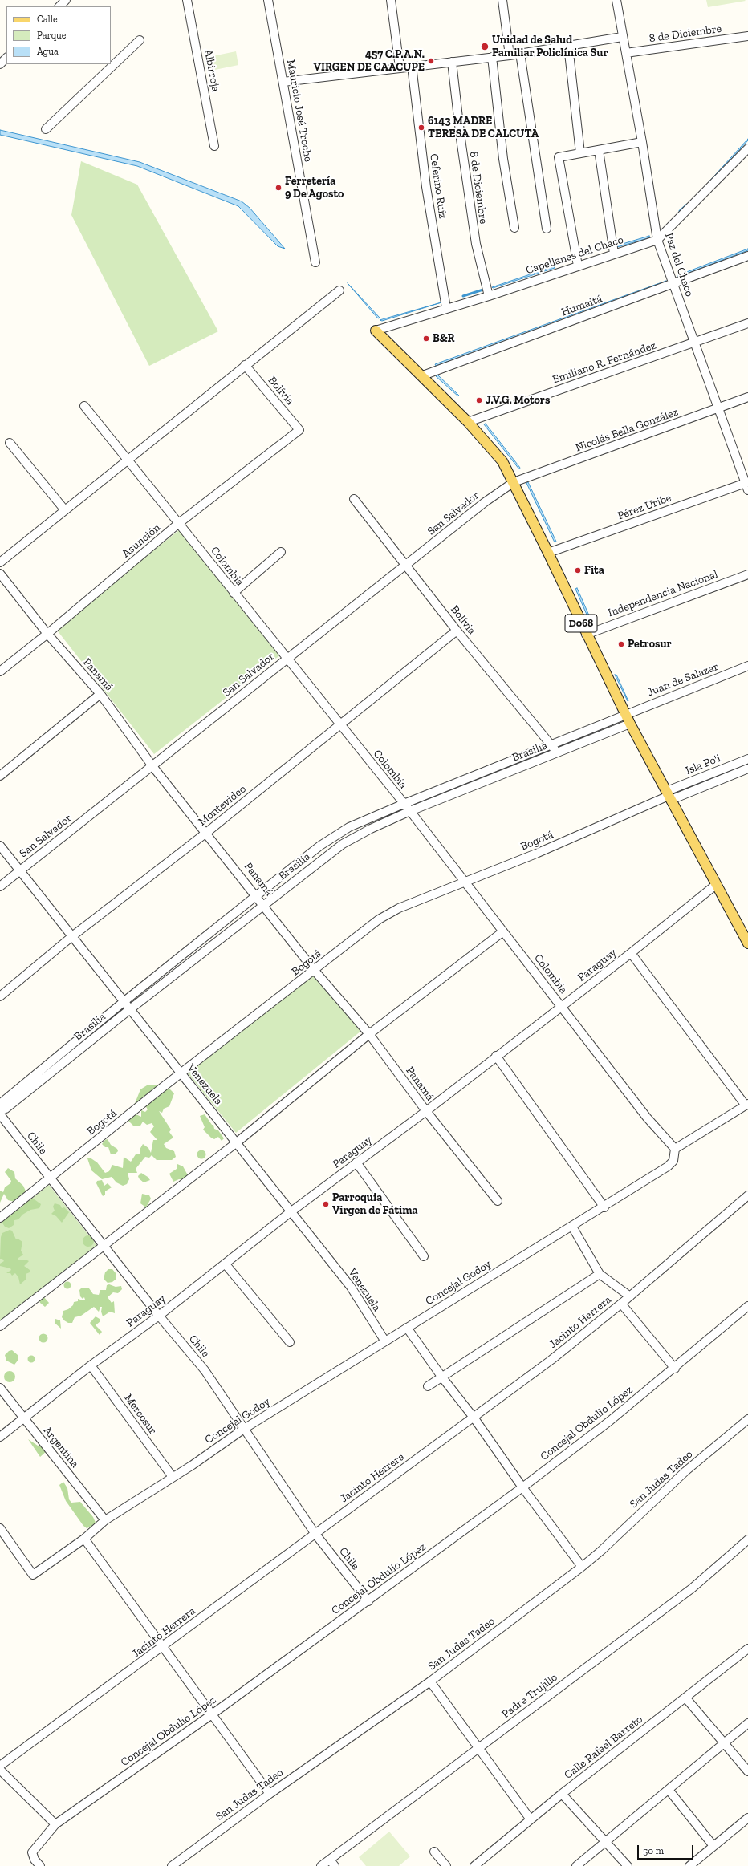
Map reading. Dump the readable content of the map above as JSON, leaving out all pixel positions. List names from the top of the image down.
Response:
{
  "streets": {
    "main road": ["D068"],
    "street": [
      "8 de Diciembre",
      "Albirroja",
      "Mauricio José Troche",
      "Ceferino Ruíz",
      "Capellanes del Chaco",
      "Paz del Chaco",
      "Humaitá",
      "Emiliano R. Fernández",
      "Bolívia",
      "Nicolás Bella González",
      "Pérez Uribe",
      "San Salvador",
      "Asunción",
      "Colombia",
      "Independencia Nacional",
      "Panamá",
      "Juan de Salazar",
      "Brasilia",
      "Isla Po'i",
      "Montevideo",
      "Bogotá",
      "Paraguay",
      "Venezuela",
      "Chile",
      "Concejal Godoy",
      "Jacinto Herrera",
      "Mercosur",
      "Concejal Obdulio López",
      "Argentina",
      "San Judas Tadeo",
      "Padre Trujillo",
      "Calle Rafael Barreto"
    ]
  },
  "crossings": [
    ["8 de Diciembre", "Capellanes del Chaco"],
    ["8 de Diciembre", "Paz del Chaco"],
    ["Ceferino Ruíz", "Capellanes del Chaco"],
    ["Capellanes del Chaco", "Paz del Chaco"],
    ["Capellanes del Chaco", "D068"],
    ["Paz del Chaco", "Humaitá"],
    ["Paz del Chaco", "Emiliano R. Fernández"],
    ["Paz del Chaco", "Nicolás Bella González"],
    ["Paz del Chaco", "Pérez Uribe"],
    ["Humaitá", "D068"],
    ["Emiliano R. Fernández", "D068"],
    ["Bolívia", "San Salvador"],
    ["Bolívia", "Asunción"],
    ["Bolívia", "Brasilia"],
    ["Bolívia", "Montevideo"],
    ["Nicolás Bella González", "San Salvador"],
    ["Nicolás Bella González", "D068"],
    ["Pérez Uribe", "D068"],
    ["San Salvador", "Colombia"],
    ["San Salvador", "D068"],
    ["San Salvador", "Panamá"],
    ["San Salvador", "Venezuela"],
    ["Asunción", "Colombia"],
    ["Asunción", "Panamá"],
    ["Colombia", "Brasilia"],
    ["Colombia", "Montevideo"],
    ["Colombia", "Bogotá"],
    ["Colombia", "Paraguay"],
    ["Colombia", "Concejal Godoy"],
    ["Independencia Nacional", "D068"],
    ["D068", "Juan de Salazar"],
    ["D068", "Brasilia"],
    ["D068", "Isla Po'i"],
    ["D068", "Bogotá"],
    ["D068", "Paraguay"],
    ["Panamá", "Brasilia"],
    ["Panamá", "Montevideo"],
    ["Panamá", "Bogotá"],
    ["Panamá", "Paraguay"],
    ["Juan de Salazar", "Brasilia"],
    ["Brasilia", "Venezuela"],
    ["Isla Po'i", "Bogotá"],
    ["Montevideo", "Venezuela"],
    ["Bogotá", "Venezuela"],
    ["Bogotá", "Chile"],
    ["Paraguay", "Venezuela"],
    ["Paraguay", "Chile"],
    ["Paraguay", "Mercosur"],
    ["Paraguay", "Argentina"],
    ["Venezuela", "Concejal Godoy"],
    ["Chile", "Concejal Godoy"],
    ["Chile", "Jacinto Herrera"],
    ["Chile", "Concejal Obdulio López"],
    ["Concejal Godoy", "Mercosur"],
    ["Concejal Godoy", "Argentina"]
  ],
  "places": [
    "Unidad de Salud Familiar Policlínica Sur",
    "457 C.P.A.N. VIRGEN DE CAACUPE",
    "6143 MADRE TERESA DE CALCUTA",
    "Ferretería 9 De Agosto",
    "B&R",
    "J.V.G. Motors",
    "Fita",
    "Petrosur",
    "Parroquia Virgen de Fátima"
  ],
  "legend": ["Calle", "Parque", "Agua"],
  "scale_bar": "50 m"
}
